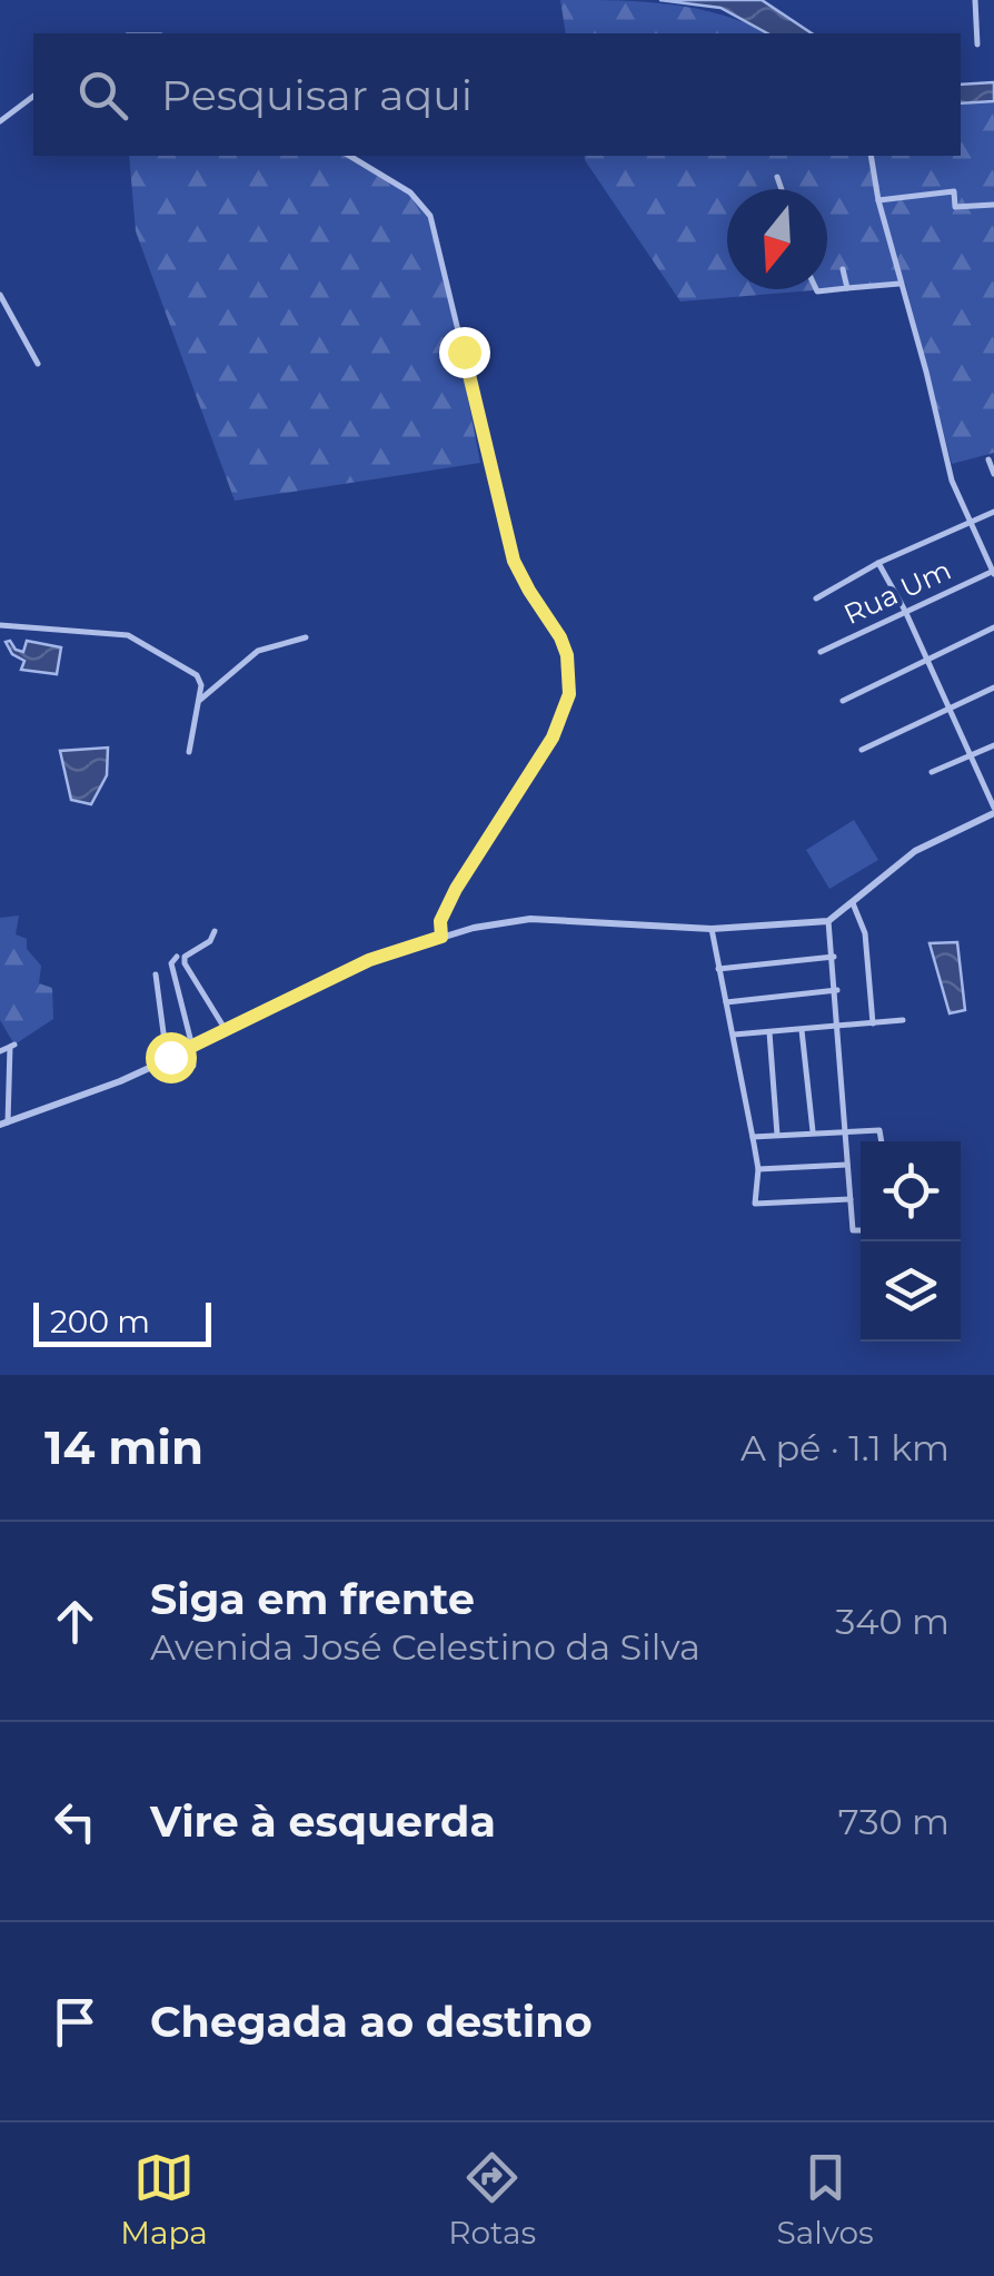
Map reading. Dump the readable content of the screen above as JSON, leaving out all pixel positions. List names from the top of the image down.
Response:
{
  "streets": {
    "street": ["Rua Um"]
  },
  "scale_bar": "200 m",
  "north": "bottom",
  "page": {
    "search": "Pesquisar aqui",
    "scale": "200 m",
    "heading": ["14 min", "A pé · 1.1 km"],
    "list": [
      ["Siga em frente", "Avenida José Celestino da Silva", "340 m"],
      ["Vire à esquerda", "730 m"],
      "Chegada ao destino"
    ],
    "nav": ["Mapa", "Rotas", "Salvos"]
  }
}
